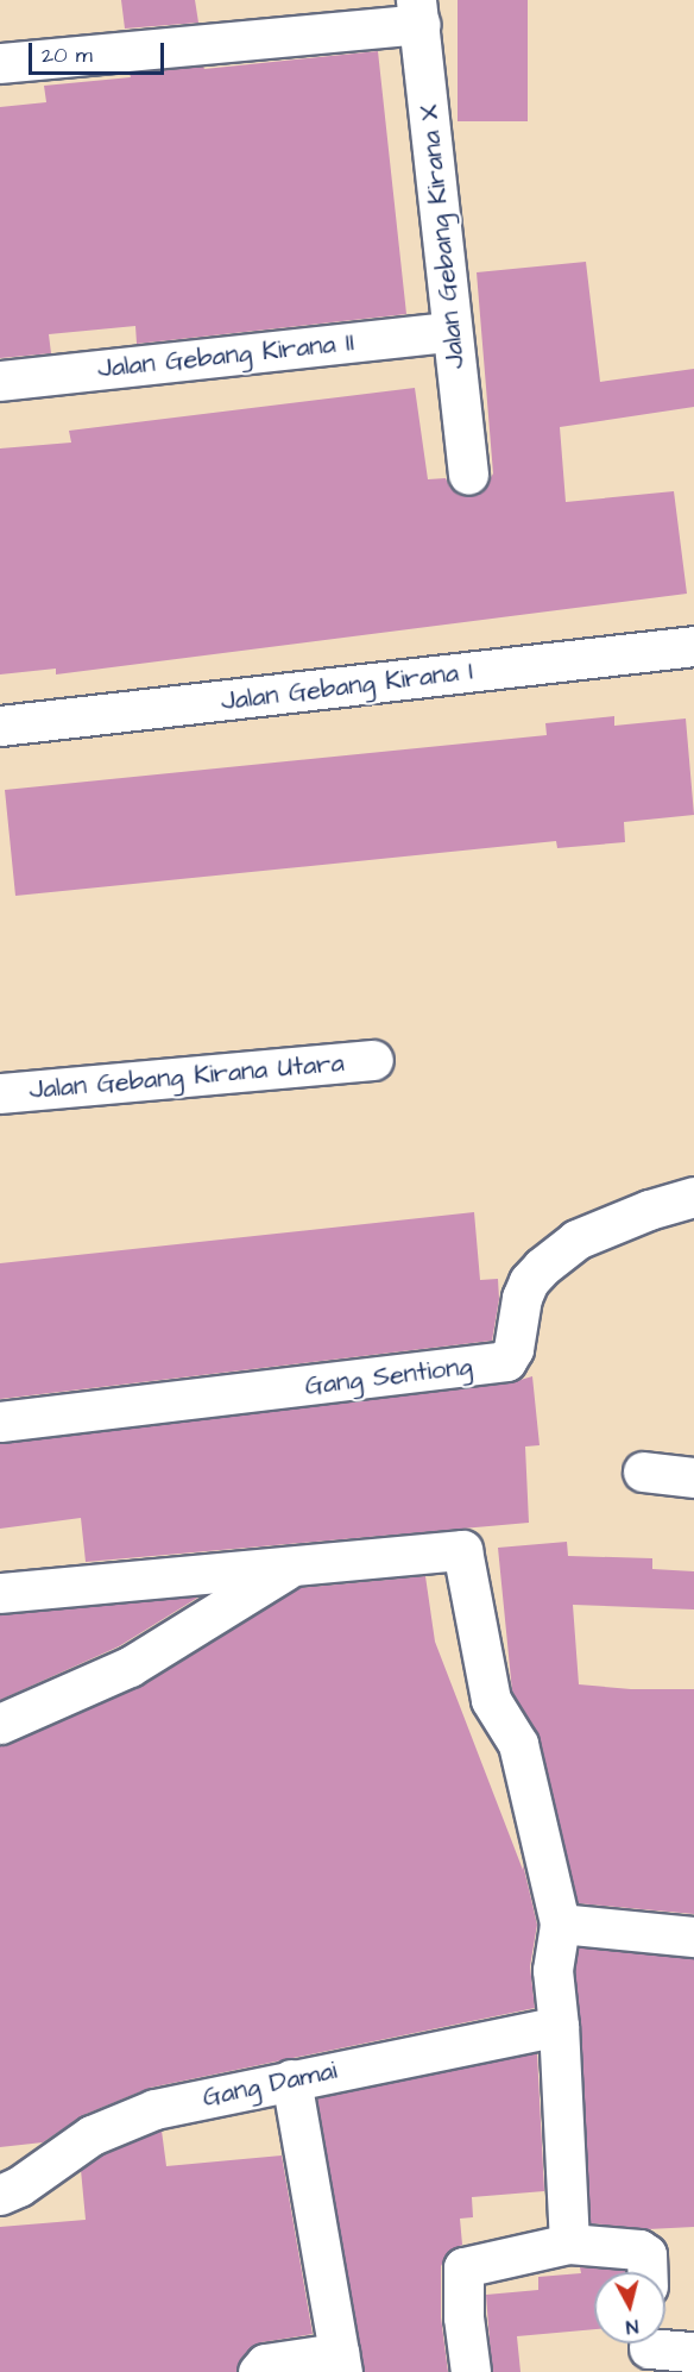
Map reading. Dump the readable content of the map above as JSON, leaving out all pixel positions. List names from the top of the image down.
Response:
{
  "streets": {
    "street": [
      "Jalan Gebang Kirana X",
      "Jalan Gebang Kirana II",
      "Jalan Gebang Kirana I",
      "Jalan Gebang Kirana Utara",
      "Gang Sentiong",
      "Gang Damai"
    ]
  },
  "crossings": [
    ["Jalan Gebang Kirana X", "Jalan Gebang Kirana II"]
  ],
  "scale_bar": "20 m",
  "north": "bottom"
}
